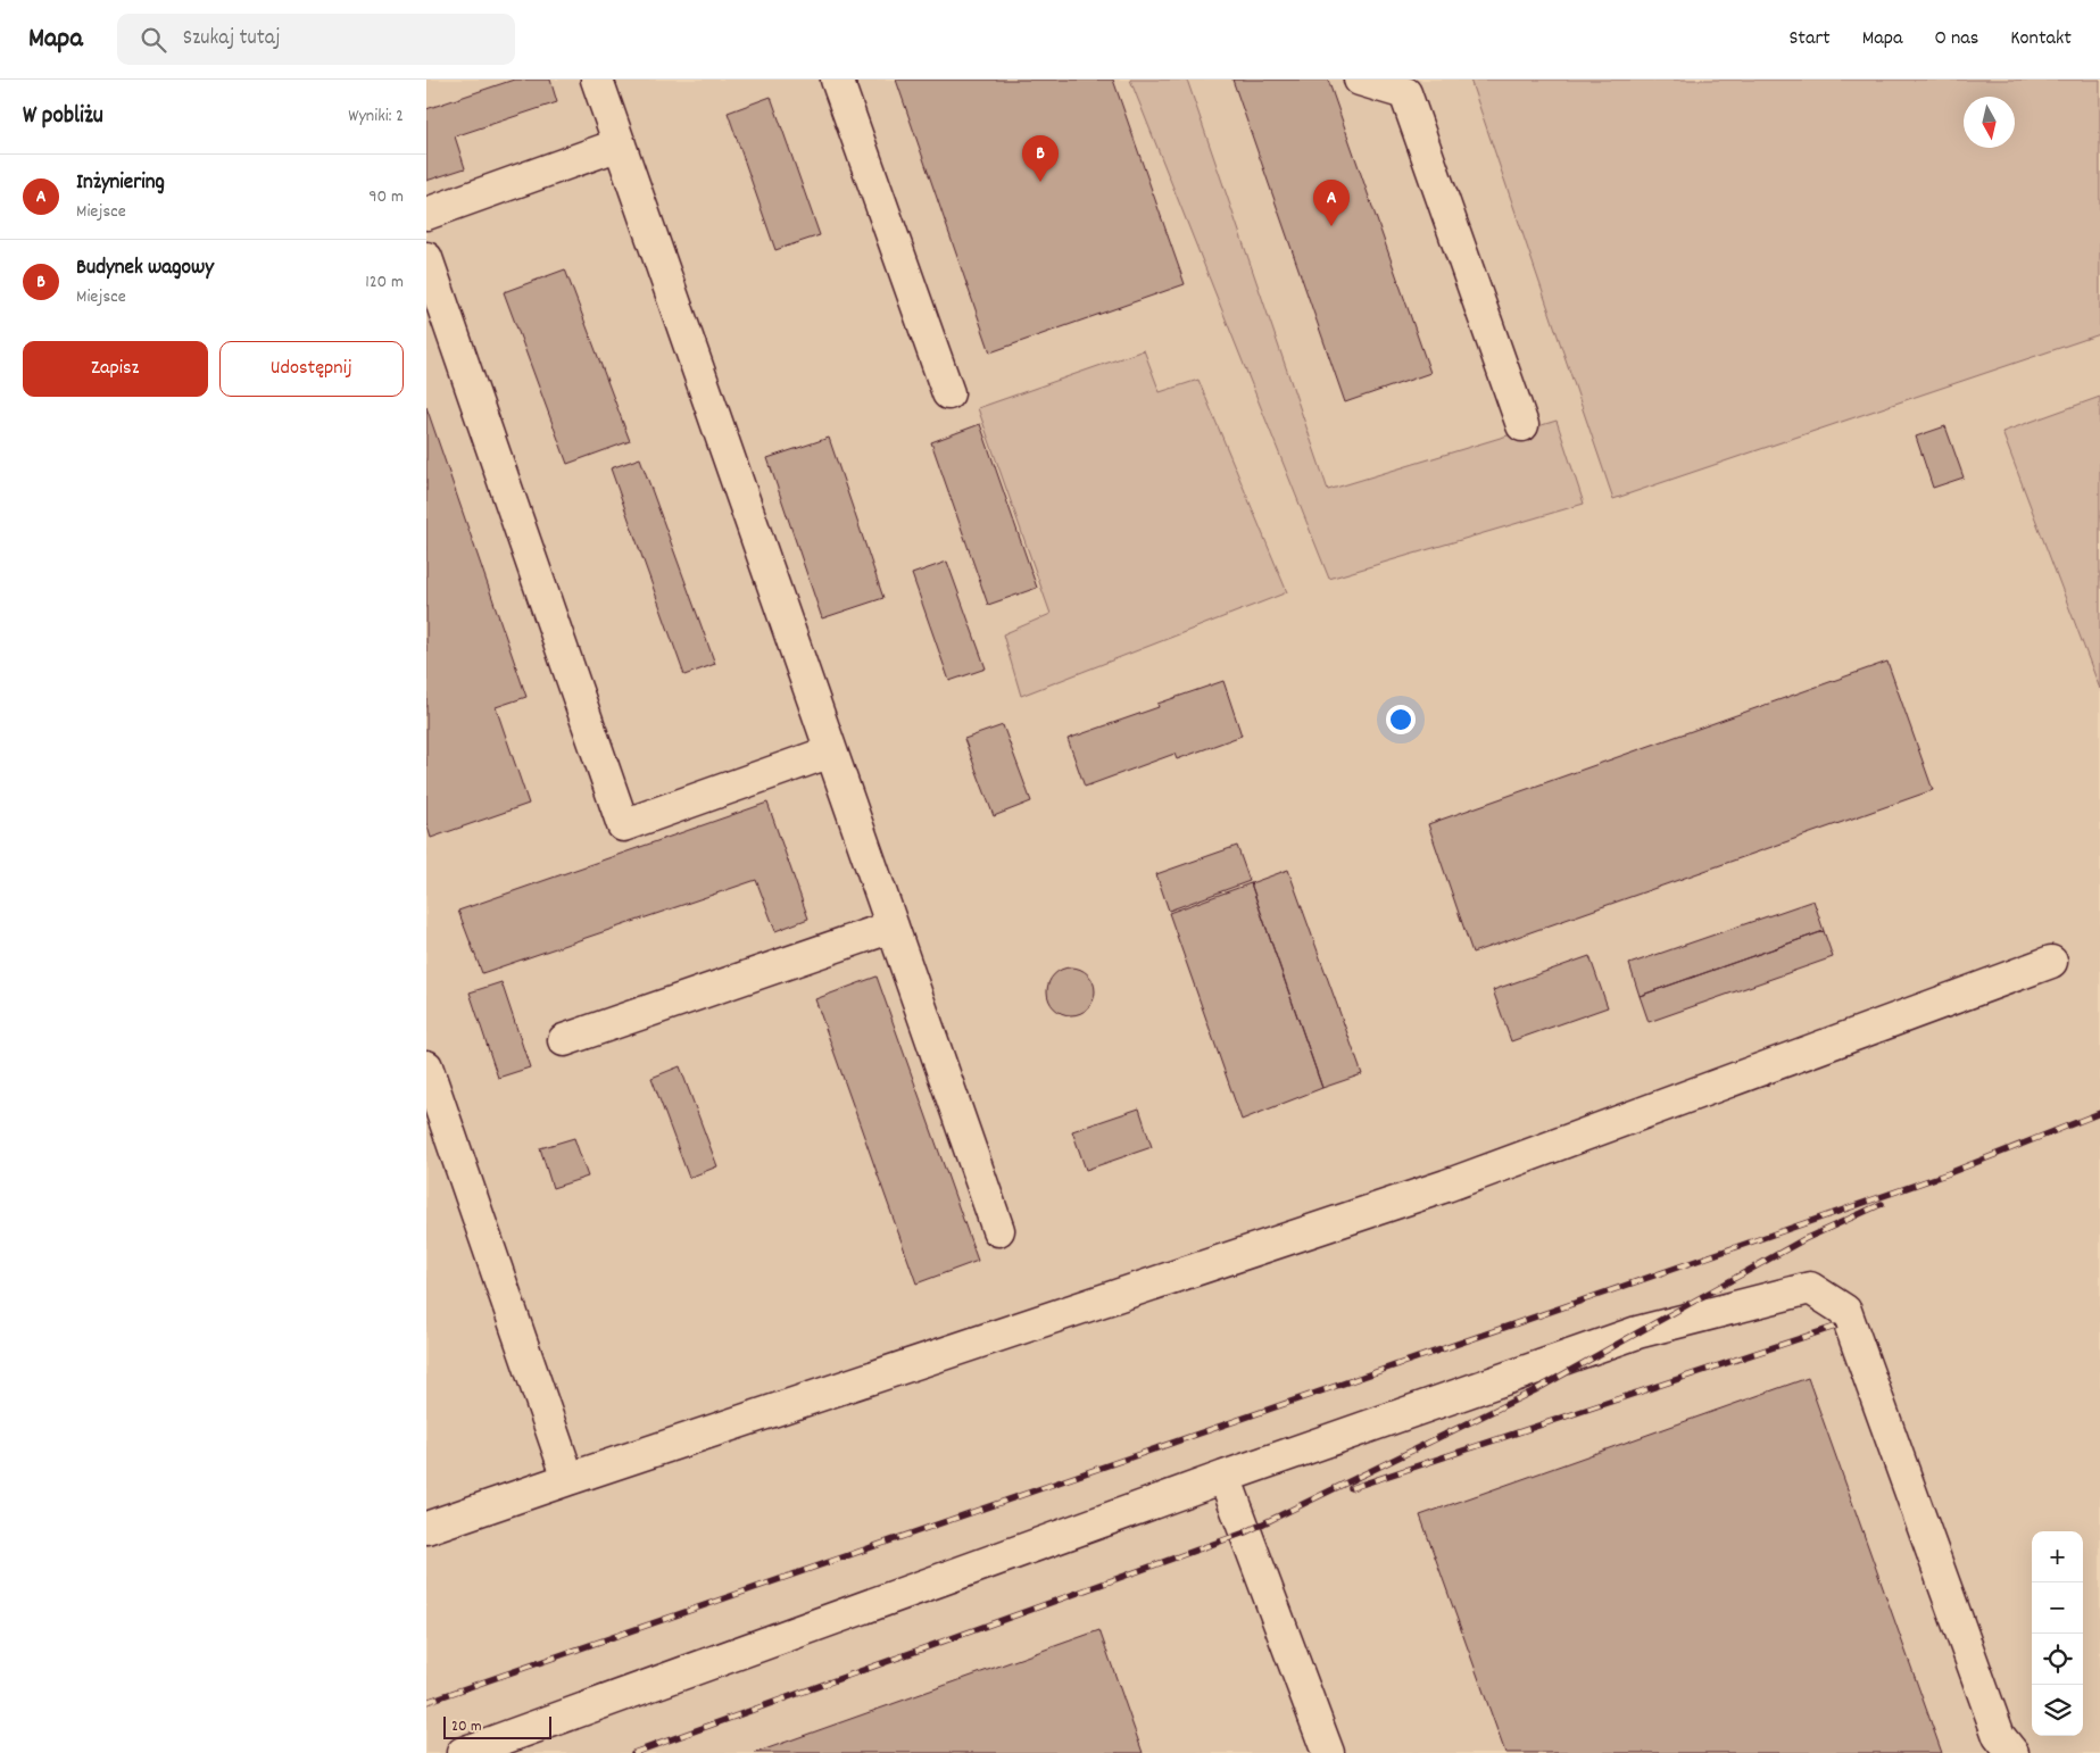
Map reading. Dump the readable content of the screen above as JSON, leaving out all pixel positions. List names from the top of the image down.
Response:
{
  "scale_bar": "20 m",
  "north": "bottom",
  "page": {
    "header": "Mapa",
    "search": "Szukaj tutaj",
    "nav": [
      "Start",
      "Mapa",
      "O nas",
      "Kontakt"
    ],
    "heading": ["W pobliżu", "Wyniki: 2"],
    "pins": ["B", "A"],
    "list": [
      {
        "mark": "A",
        "name": "Inżyniering",
        "note": "Miejsce",
        "value": "90 m"
      },
      {
        "mark": "B",
        "name": "Budynek wagowy",
        "note": "Miejsce",
        "value": "120 m"
      }
    ],
    "buttons": ["Zapisz", "Udostępnij"],
    "map_buttons": ["+", "−"],
    "scale": "20 m"
  }
}
